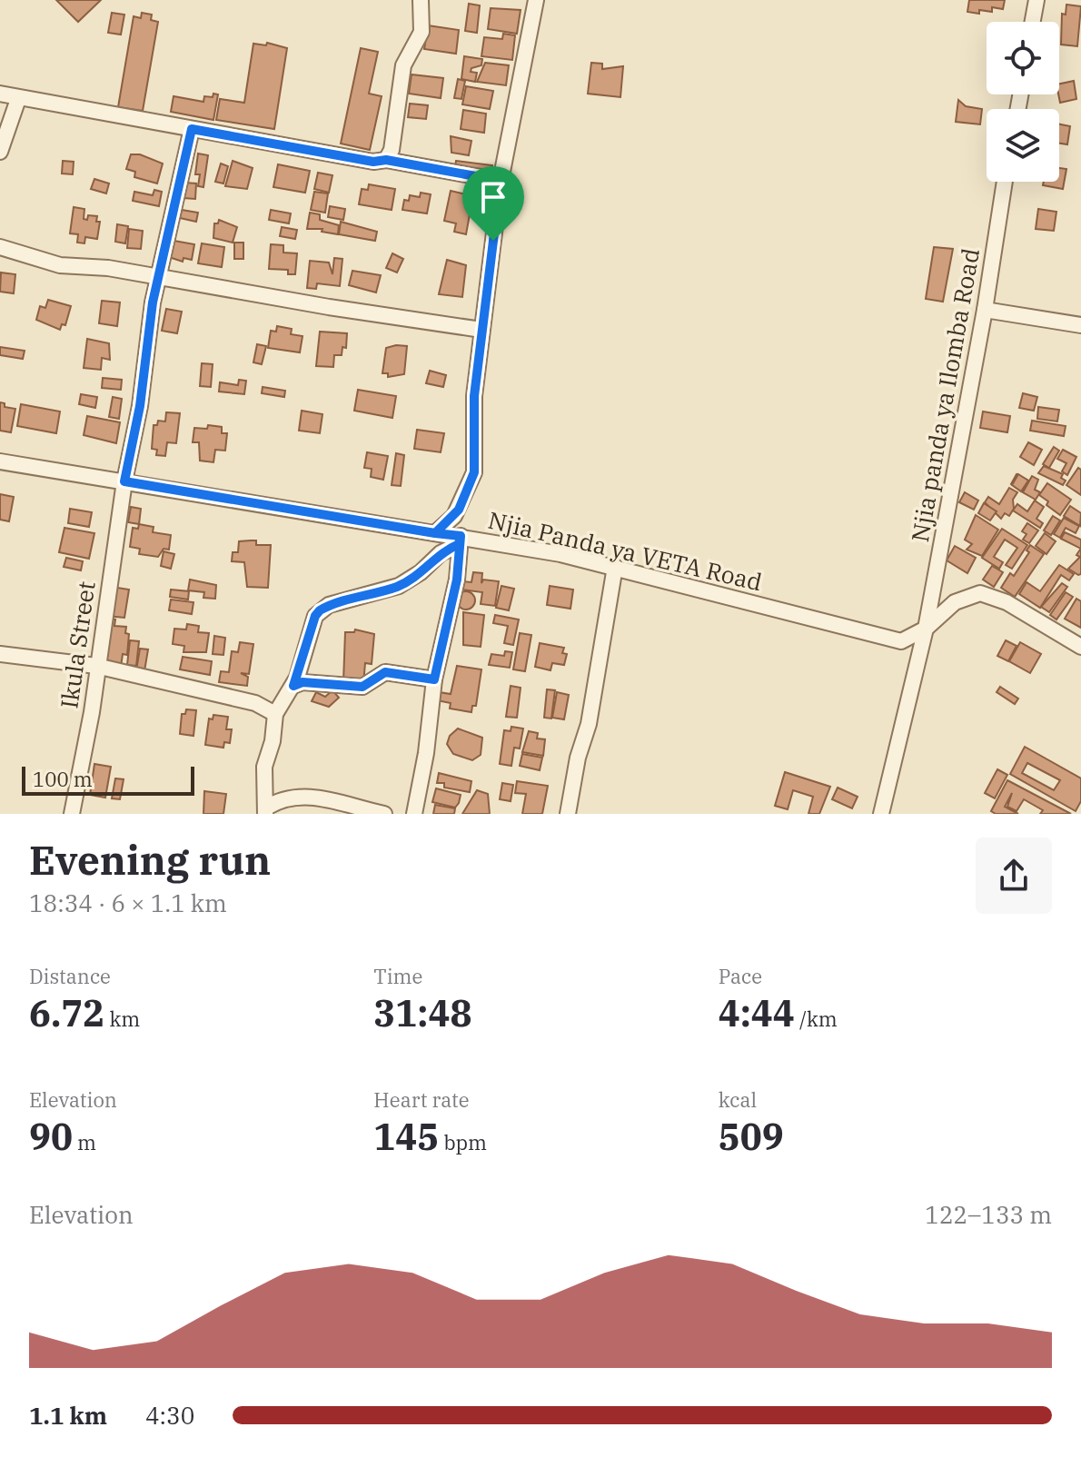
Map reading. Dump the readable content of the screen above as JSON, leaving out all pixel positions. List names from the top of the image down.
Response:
{
  "streets": {
    "street": ["Njia panda ya Ilomba Road", "Njia Panda ya VETA Road", "Ikula Street"]
  },
  "crossings": [
    ["Njia panda ya Ilomba Road", "Njia Panda ya VETA Road"],
    ["Njia Panda ya VETA Road", "Ikula Street"]
  ],
  "scale_bar": "100 m",
  "page": {
    "scale": "100 m",
    "heading": ["Evening run", "18:34 · 6 × 1.1 km"],
    "stats": [
      ["Distance", "6.72 km"],
      ["Time", "31:48"],
      ["Pace", "4:44 /km"],
      ["Elevation", "90 m"],
      ["Heart rate", "145 bpm"],
      ["kcal", "509"]
    ],
    "chart": ["Elevation", "122–133 m"],
    "list": [
      {
        "name": "1.1 km",
        "note": "4:30"
      }
    ]
  }
}
